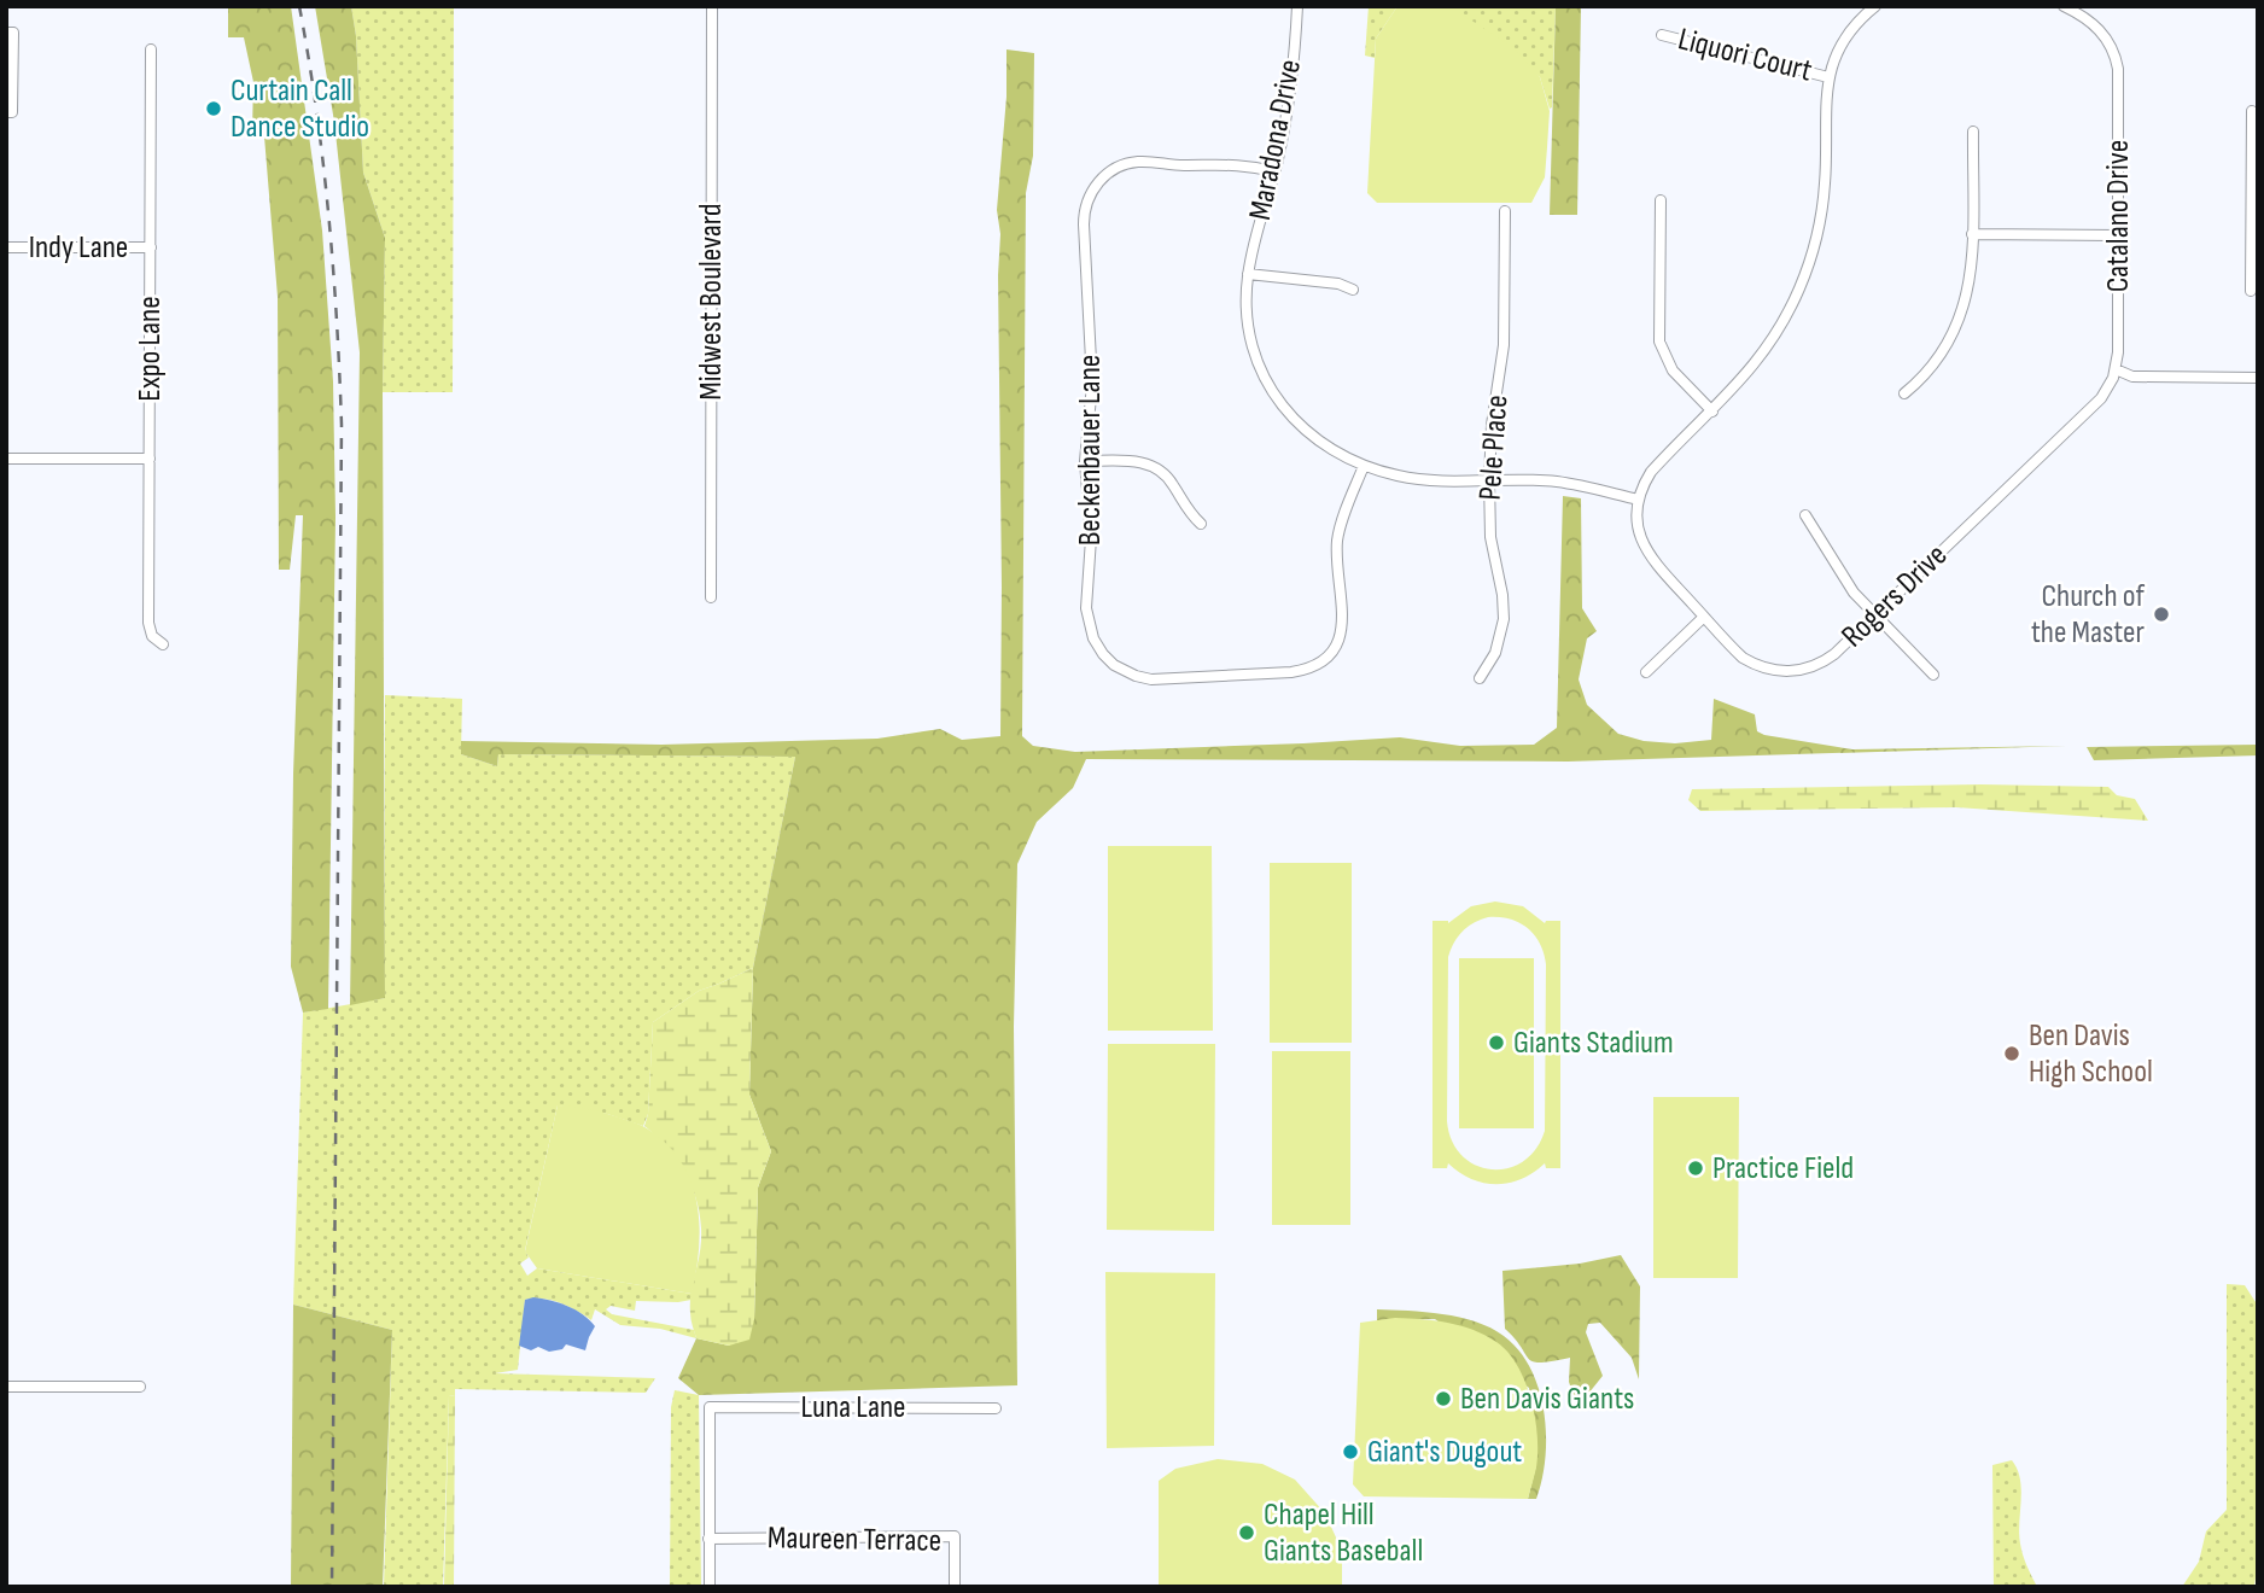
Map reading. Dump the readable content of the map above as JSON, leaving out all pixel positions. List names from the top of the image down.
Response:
{
  "streets": {
    "street": [
      "Liquori Court",
      "Maradona Drive",
      "Catalano Drive",
      "Indy Lane",
      "Midwest Boulevard",
      "Expo Lane",
      "Pele Place",
      "Beckenbauer Lane",
      "Rogers Drive",
      "Luna Lane",
      "Maureen Terrace"
    ]
  },
  "crossings": [
    ["Maradona Drive", "Pele Place"],
    ["Maradona Drive", "Beckenbauer Lane"],
    ["Maradona Drive", "Rogers Drive"],
    ["Catalano Drive", "Rogers Drive"],
    ["Indy Lane", "Expo Lane"],
    ["Luna Lane", "Maureen Terrace"]
  ],
  "places": [
    "Curtain Call Dance Studio",
    "Church of the Master",
    "Giants Stadium",
    "Ben Davis High School",
    "Practice Field",
    "Ben Davis Giants",
    "Giant's Dugout",
    "Chapel Hill Giants Baseball"
  ]
}
